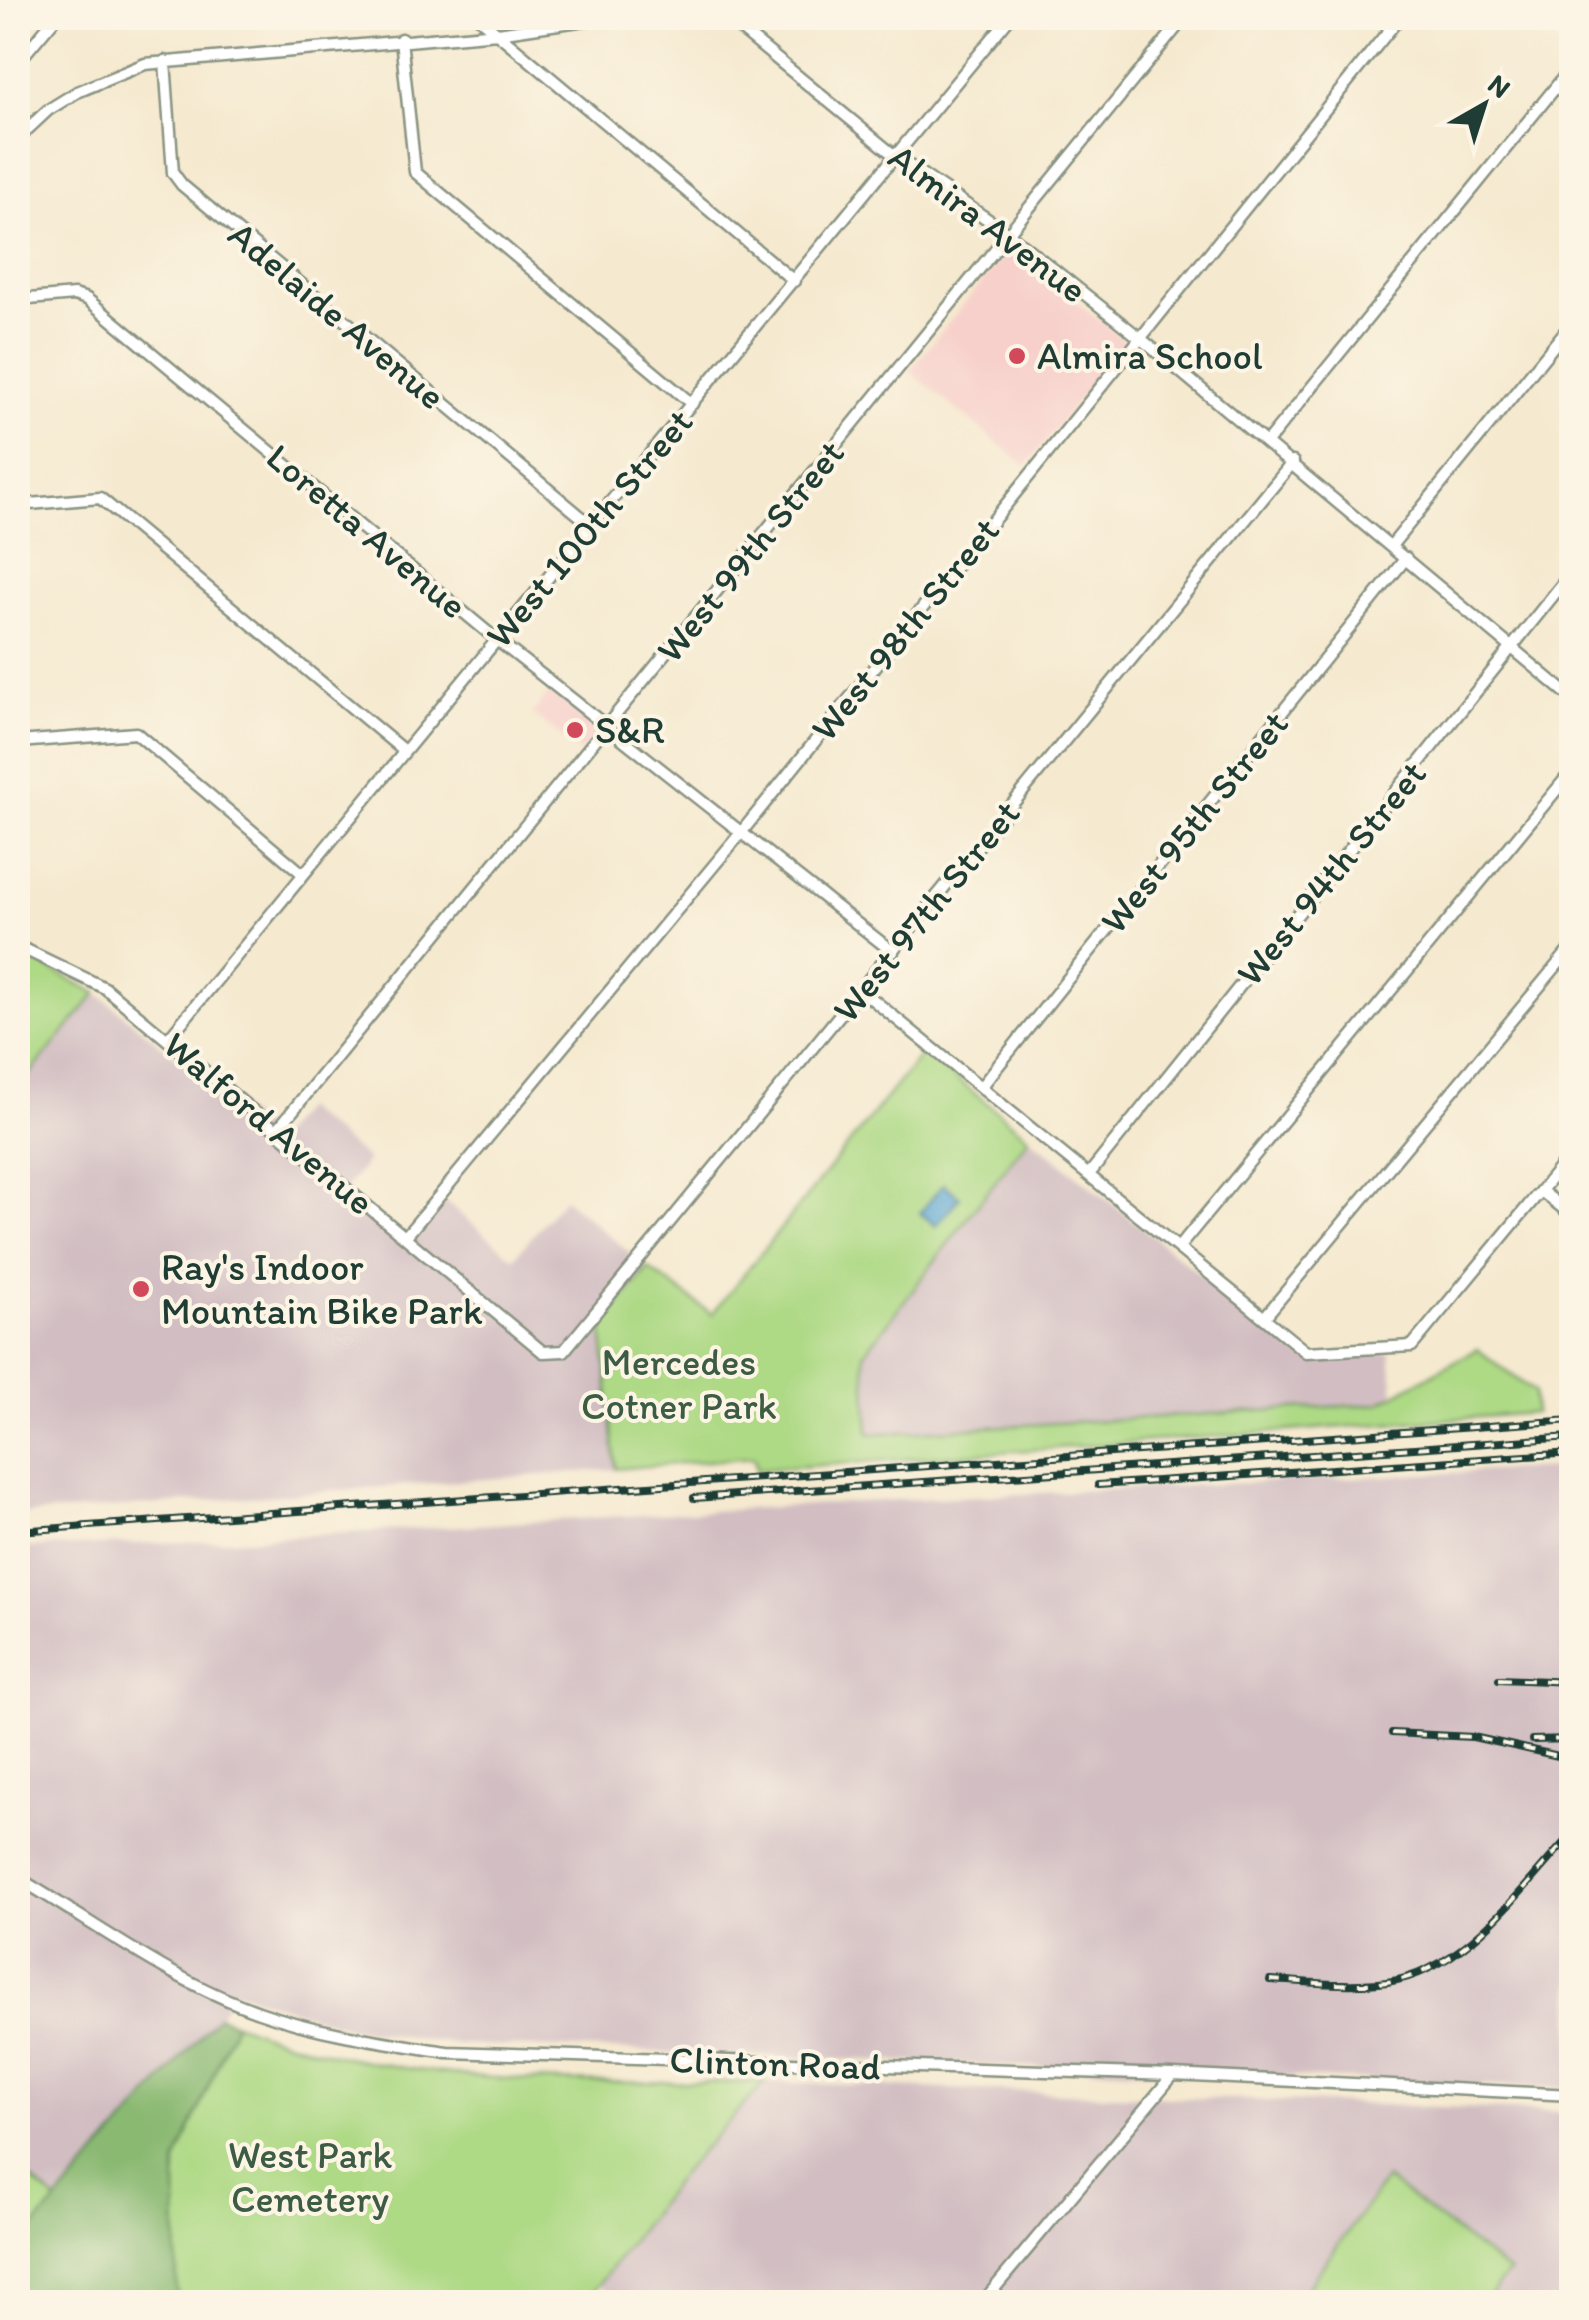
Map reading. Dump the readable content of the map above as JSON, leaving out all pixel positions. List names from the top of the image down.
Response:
{
  "streets": {
    "street": [
      "Almira Avenue",
      "Adelaide Avenue",
      "West 100th Street",
      "Loretta Avenue",
      "West 99th Street",
      "West 98th Street",
      "West 95th Street",
      "West 94th Street",
      "West 97th Street",
      "Walford Avenue",
      "Clinton Road"
    ]
  },
  "crossings": [
    ["Almira Avenue", "West 100th Street"],
    ["Almira Avenue", "West 99th Street"],
    ["Almira Avenue", "West 98th Street"],
    ["Almira Avenue", "West 95th Street"],
    ["Almira Avenue", "West 94th Street"],
    ["Almira Avenue", "West 97th Street"],
    ["Adelaide Avenue", "West 100th Street"],
    ["West 100th Street", "Loretta Avenue"],
    ["West 100th Street", "Walford Avenue"],
    ["Loretta Avenue", "West 99th Street"],
    ["Loretta Avenue", "West 98th Street"],
    ["Loretta Avenue", "West 97th Street"],
    ["West 99th Street", "Walford Avenue"],
    ["West 98th Street", "Walford Avenue"],
    ["West 97th Street", "Walford Avenue"]
  ],
  "parks": ["Mercedes Cotner Park", "West Park Cemetery"],
  "places": ["Almira School", "S&R", "Ray's Indoor Mountain Bike Park"],
  "north": "top right"
}
